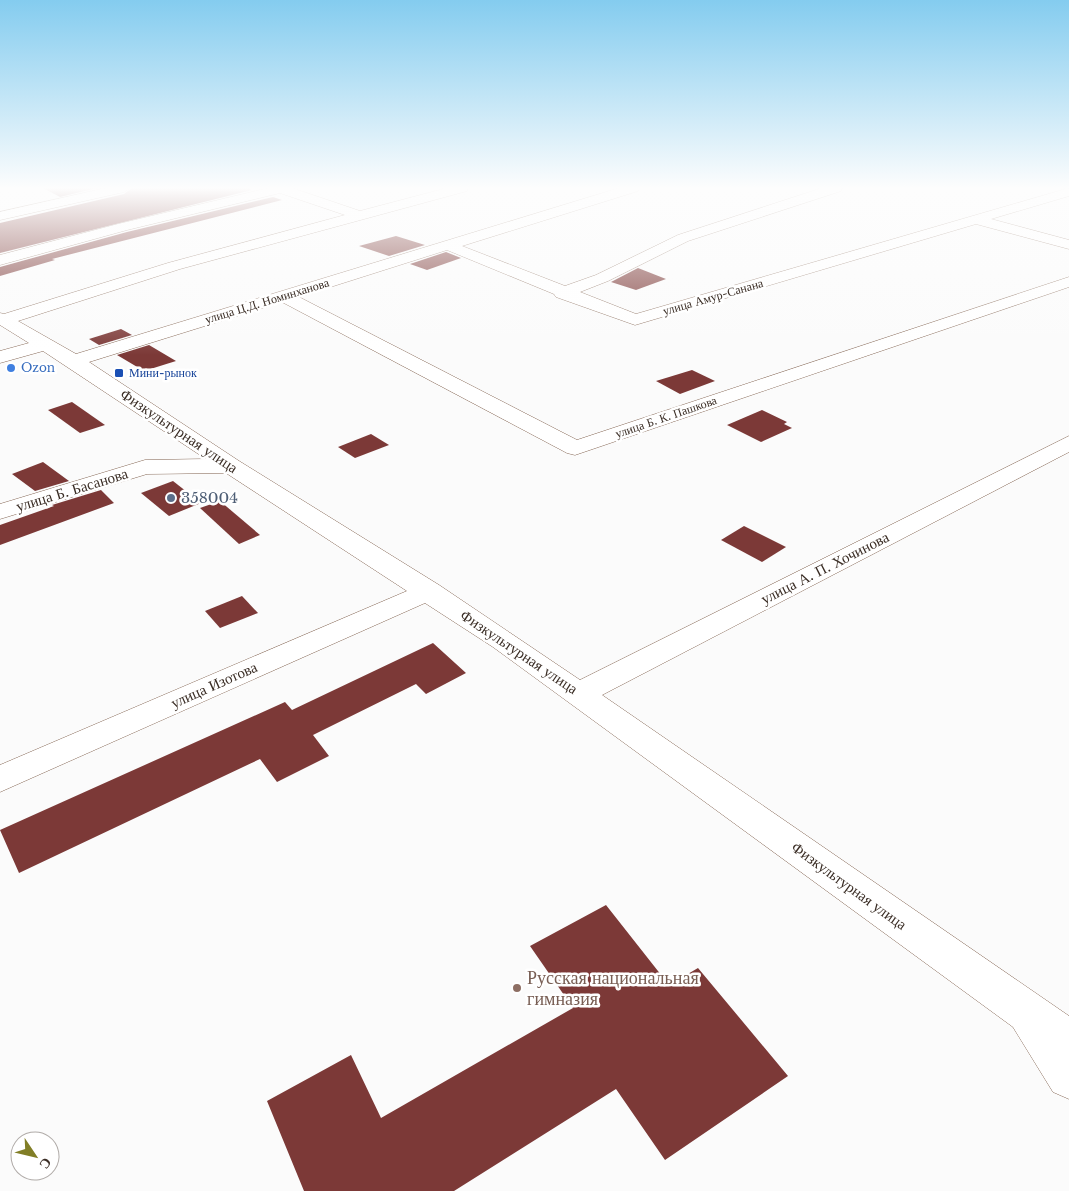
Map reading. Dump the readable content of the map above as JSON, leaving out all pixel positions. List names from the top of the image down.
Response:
{
  "streets": {
    "street": [
      "улица Амур-Санана",
      "улица Ц.Д. Номинханова",
      "улица Б. К. Пашкова",
      "Физкультурная улица",
      "улица Б. Басанова",
      "улица А. П. Хочинова",
      "улица Изотова"
    ]
  },
  "crossings": [
    ["улица Амур-Санана", "улица Ц.Д. Номинханова"],
    ["улица Ц.Д. Номинханова", "улица Б. К. Пашкова"],
    ["улица Ц.Д. Номинханова", "Физкультурная улица"],
    ["Физкультурная улица", "улица А. П. Хочинова"],
    ["Физкультурная улица", "улица Изотова"]
  ],
  "places": {
    "other": ["Ozon", "358004", "Русская национальная гимназия"],
    "transit": ["Мини-рынок"]
  },
  "north": "bottom right"
}
